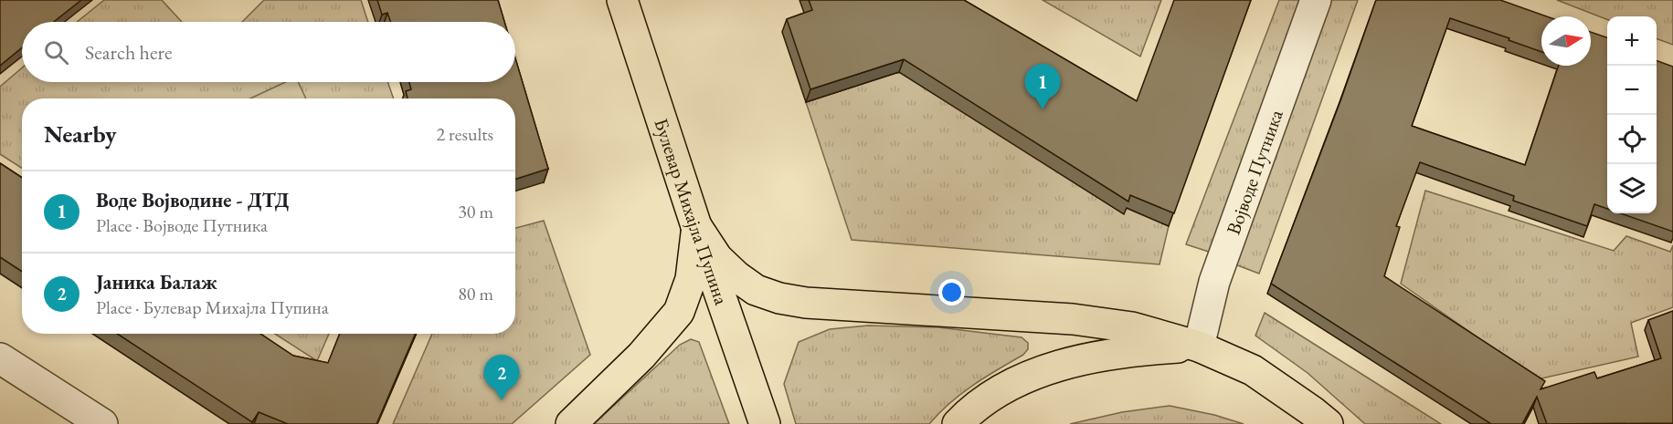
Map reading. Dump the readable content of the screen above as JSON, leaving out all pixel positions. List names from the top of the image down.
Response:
{
  "streets": {
    "main road": ["Булевар Михајла Пупина"],
    "street": ["Војводе Путника"]
  },
  "north": "right",
  "page": {
    "map_buttons": ["+", "−"],
    "search": "Search here",
    "pins": ["1", "2"],
    "heading": ["Nearby", "2 results"],
    "list": [
      {
        "mark": "1",
        "name": "Воде Војводине - ДТД",
        "note": "Place · Војводе Путника",
        "value": "30 m"
      },
      {
        "mark": "2",
        "name": "Јаника Балаж",
        "note": "Place · Булевар Михајла Пупина",
        "value": "80 m"
      }
    ]
  }
}
